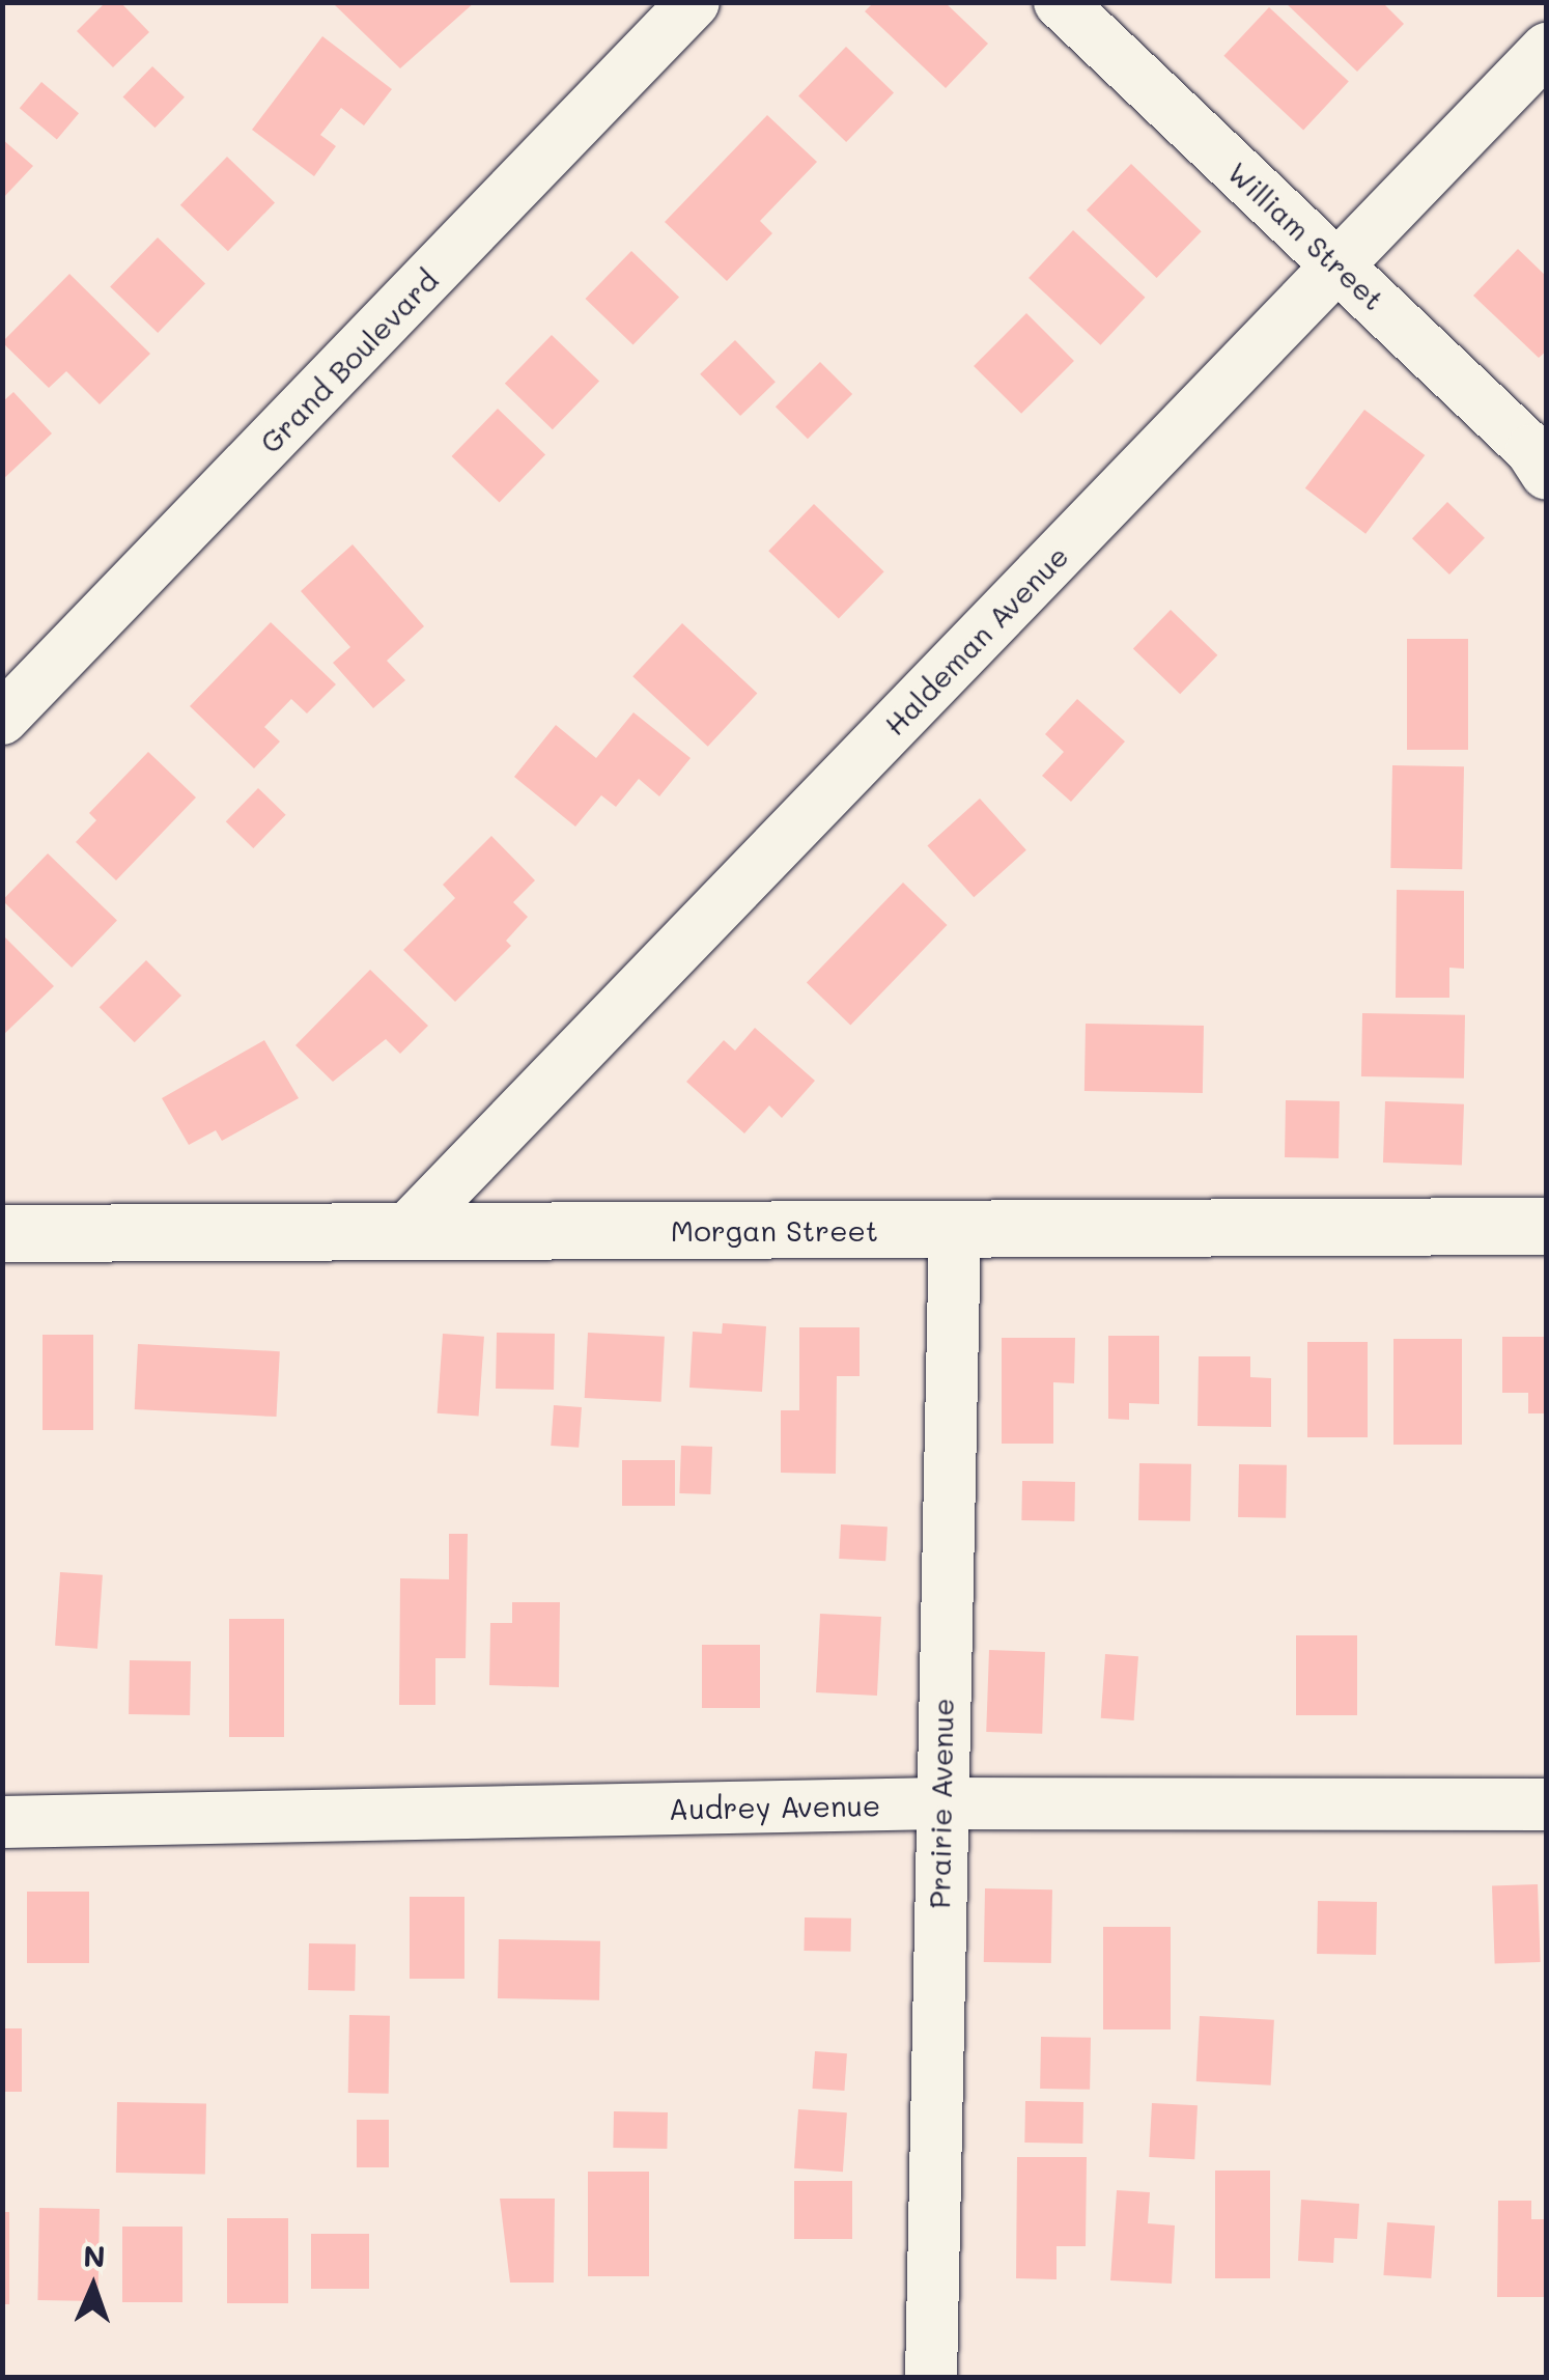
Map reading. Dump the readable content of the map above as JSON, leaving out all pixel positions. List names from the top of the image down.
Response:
{
  "streets": {
    "street": [
      "William Street",
      "Grand Boulevard",
      "Haldeman Avenue",
      "Morgan Street",
      "Prairie Avenue",
      "Audrey Avenue"
    ]
  },
  "crossings": [
    ["William Street", "Haldeman Avenue"],
    ["Haldeman Avenue", "Morgan Street"],
    ["Morgan Street", "Prairie Avenue"],
    ["Prairie Avenue", "Audrey Avenue"]
  ],
  "north": "top"
}
